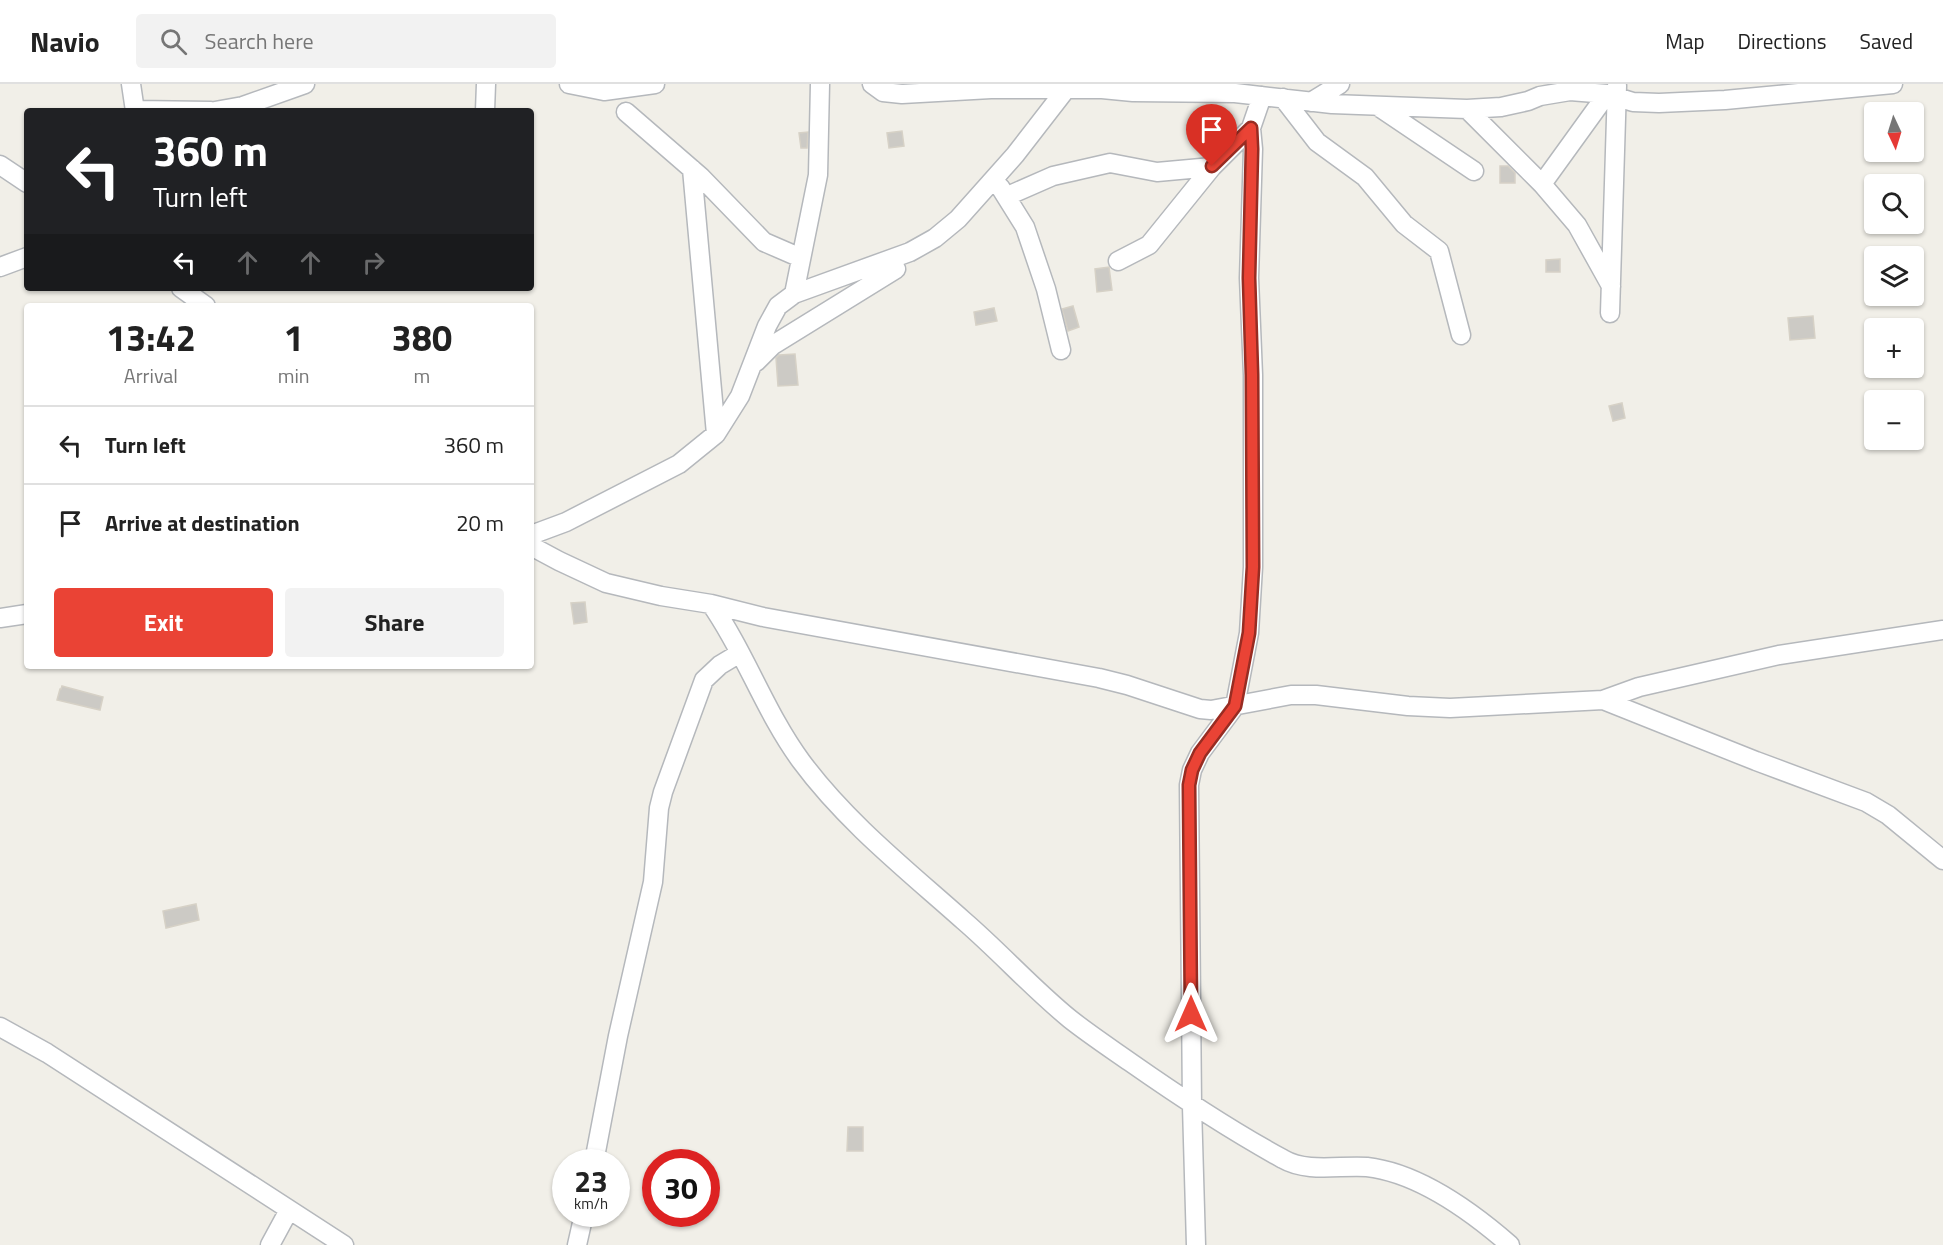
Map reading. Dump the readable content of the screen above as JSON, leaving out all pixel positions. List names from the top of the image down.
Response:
{
  "north": "bottom",
  "page": {
    "header": "Navio",
    "search": "Search here",
    "nav": ["Map", "Directions", "Saved"],
    "map_buttons": ["+", "−"],
    "turn": ["360 m", "Turn left"],
    "eta": [
      "13:42",
      "Arrival",
      "1",
      "min",
      "380",
      "m"
    ],
    "list": [
      {
        "name": "Turn left",
        "value": "360 m"
      },
      {
        "name": "Arrive at destination",
        "value": "20 m"
      }
    ],
    "buttons": ["Exit", "Share"],
    "speed": "23 km/h",
    "limit": "30"
  }
}
